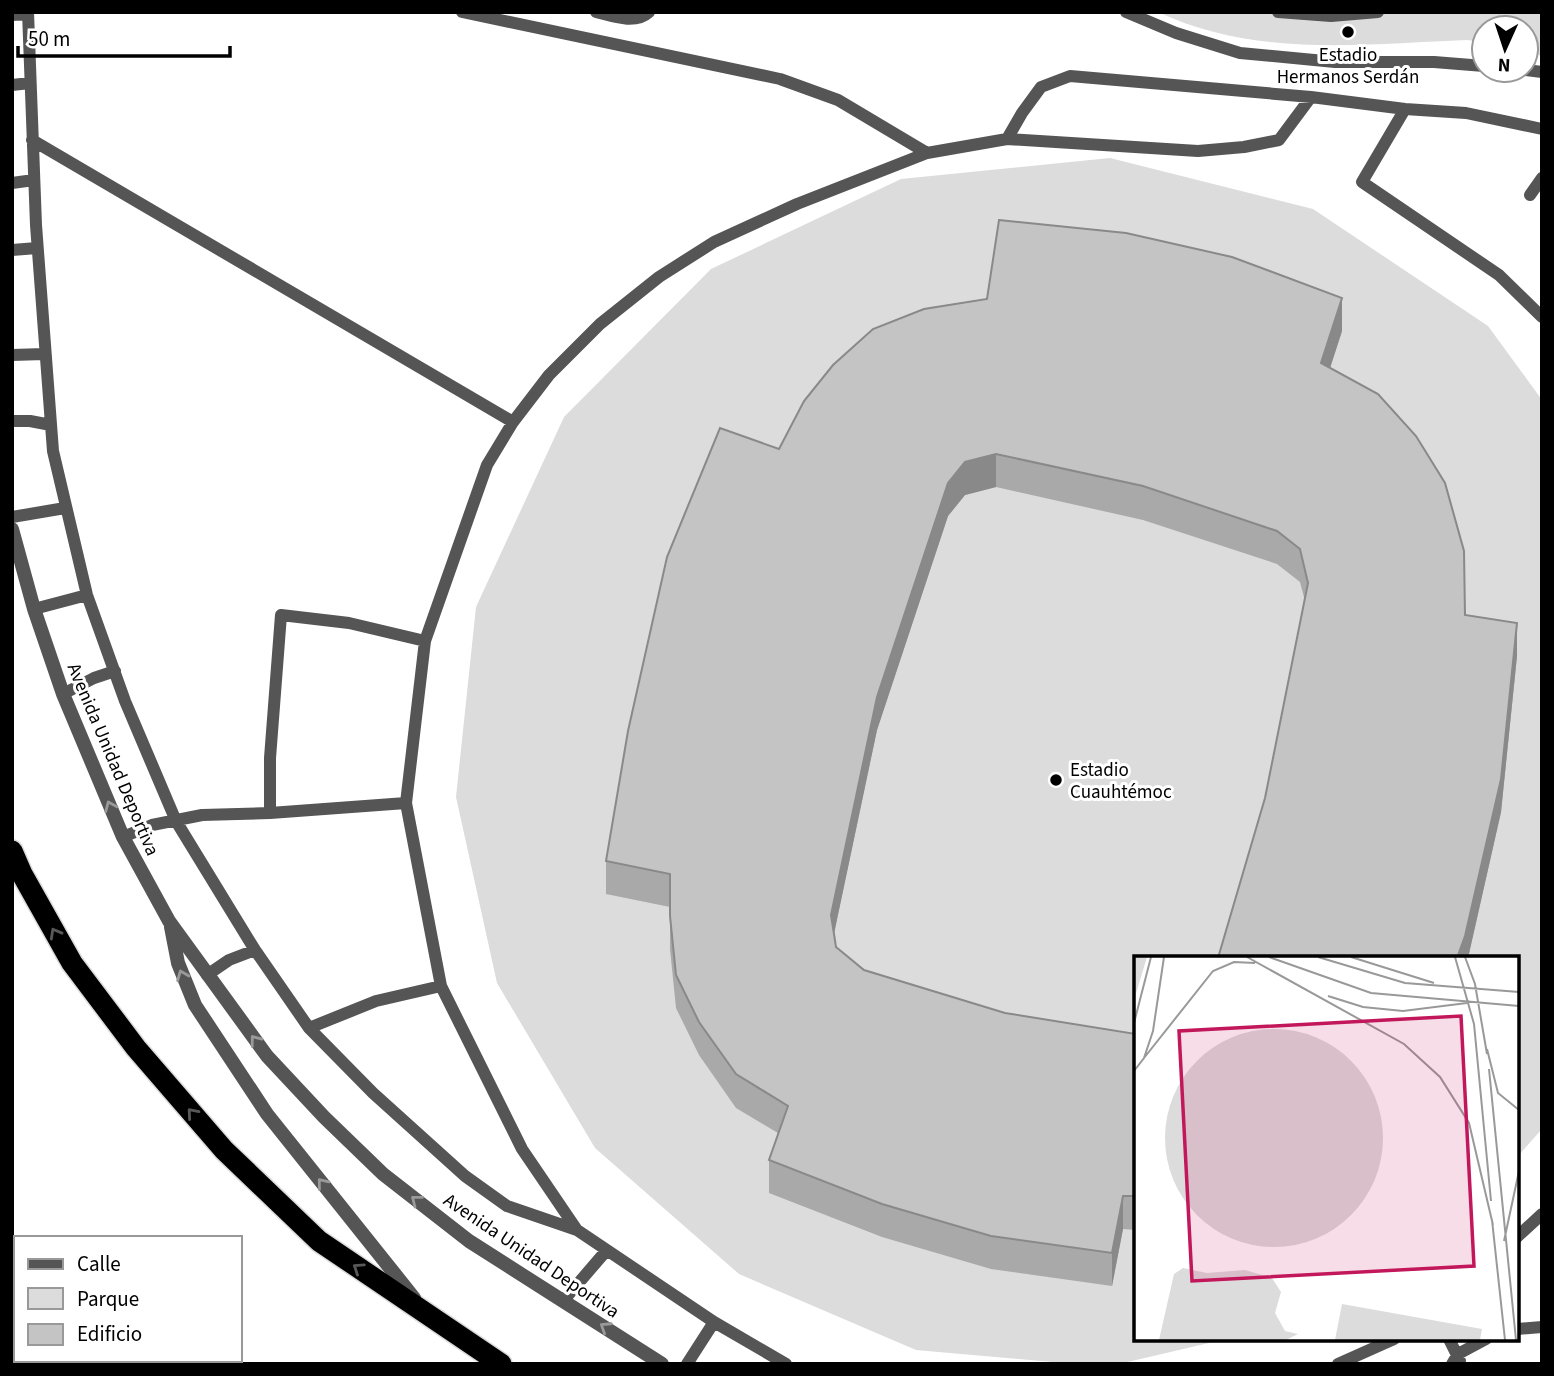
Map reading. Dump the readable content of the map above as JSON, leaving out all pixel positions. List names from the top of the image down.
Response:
{
  "streets": {
    "street": ["Avenida Unidad Deportiva"]
  },
  "places": ["Estadio Hermanos Serdán", "Estadio Cuauhtémoc"],
  "legend": ["Calle", "Parque", "Edificio"],
  "scale_bar": "50 m",
  "north": "bottom"
}
